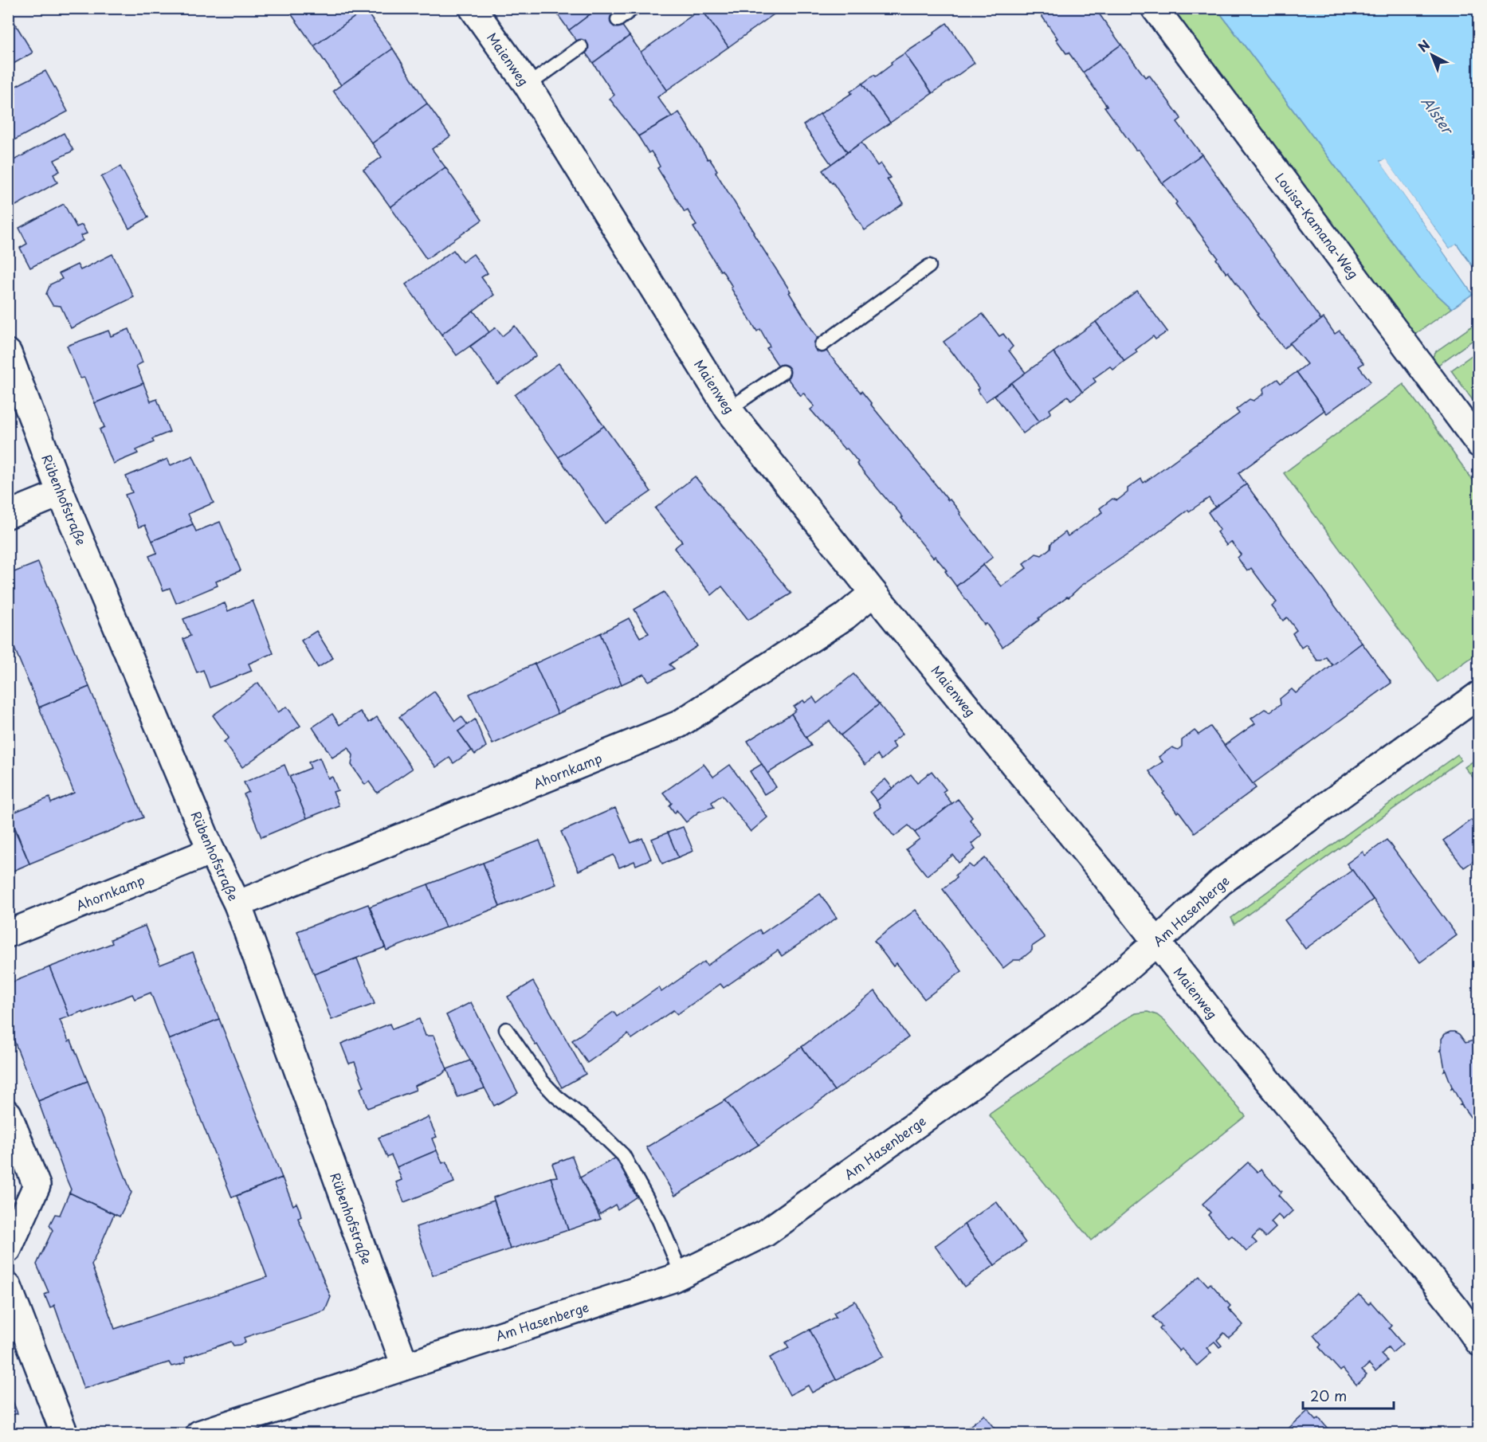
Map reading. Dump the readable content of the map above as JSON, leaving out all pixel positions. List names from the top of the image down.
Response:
{
  "streets": {
    "street": [
      "Maienweg",
      "Louisa-Kamana-Weg",
      "Rübenhofstraße",
      "Ahornkamp",
      "Am Hasenberge"
    ]
  },
  "crossings": [
    ["Maienweg", "Ahornkamp"],
    ["Maienweg", "Am Hasenberge"],
    ["Rübenhofstraße", "Ahornkamp"],
    ["Rübenhofstraße", "Am Hasenberge"]
  ],
  "water": ["Alster"],
  "scale_bar": "20 m",
  "north": "top left"
}
